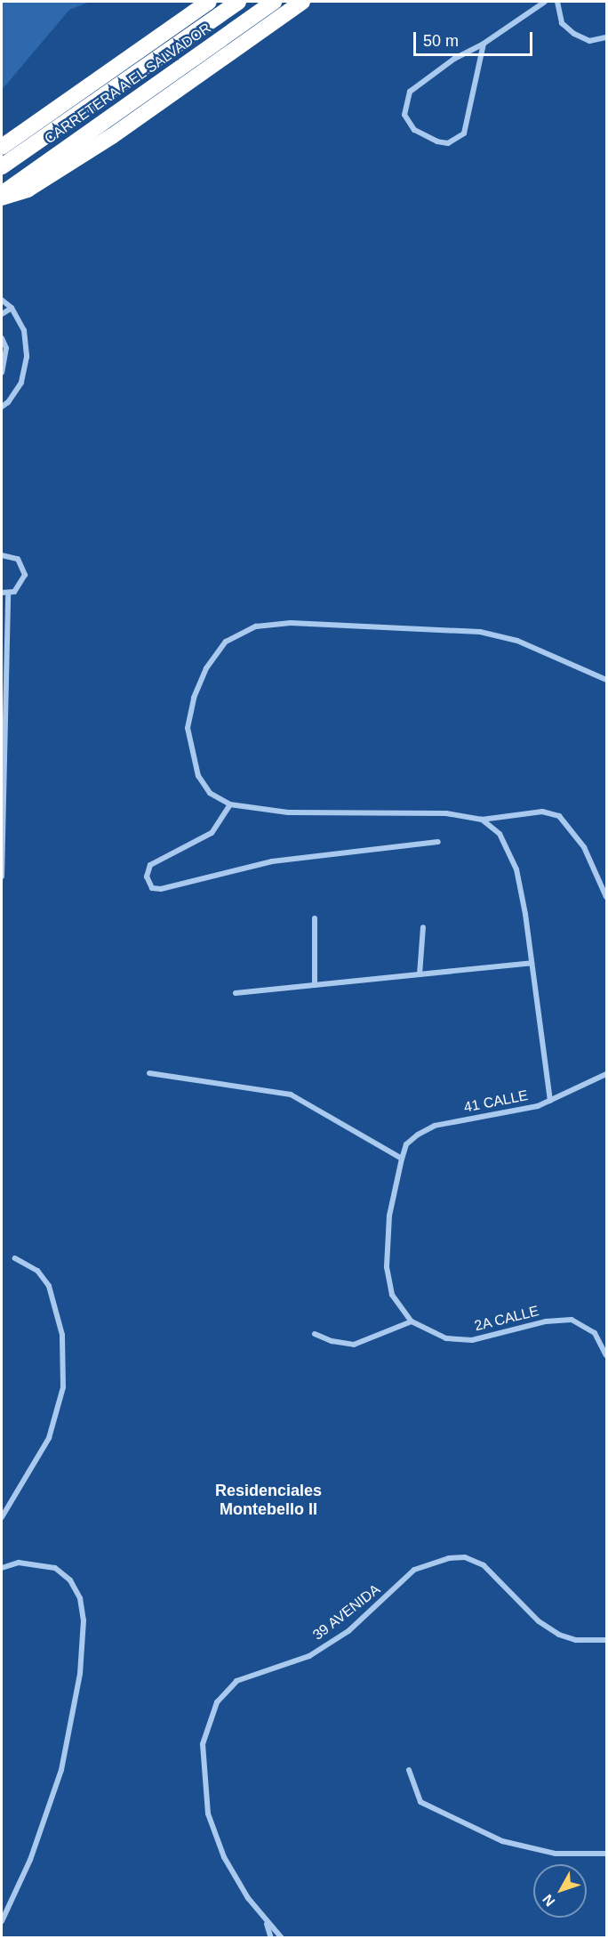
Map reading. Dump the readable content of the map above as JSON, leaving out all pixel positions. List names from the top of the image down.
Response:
{
  "streets": {
    "highway": ["CARRETERA A EL SALVADOR"],
    "street": ["41 CALLE", "2A CALLE", "39 AVENIDA"]
  },
  "crossings": [
    ["41 CALLE", "2A CALLE"]
  ],
  "districts": ["Residenciales Montebello II"],
  "scale_bar": "50 m",
  "north": "bottom left"
}
